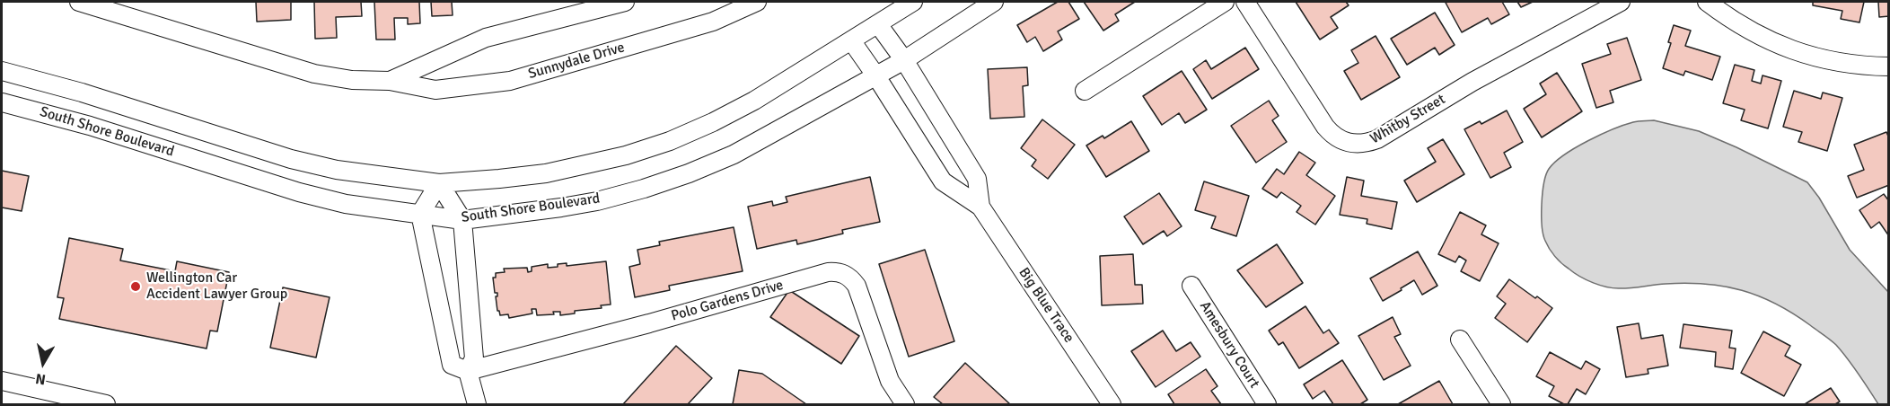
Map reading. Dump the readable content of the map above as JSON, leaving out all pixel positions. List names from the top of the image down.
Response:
{
  "streets": {
    "street": [
      "Sunnydale Drive",
      "Whitby Street",
      "South Shore Boulevard",
      "Polo Gardens Drive",
      "Big Blue Trace",
      "Amesbury Court"
    ]
  },
  "crossings": [
    ["South Shore Boulevard", "Big Blue Trace"]
  ],
  "places": ["Wellington Car Accident Lawyer Group"],
  "north": "bottom"
}
